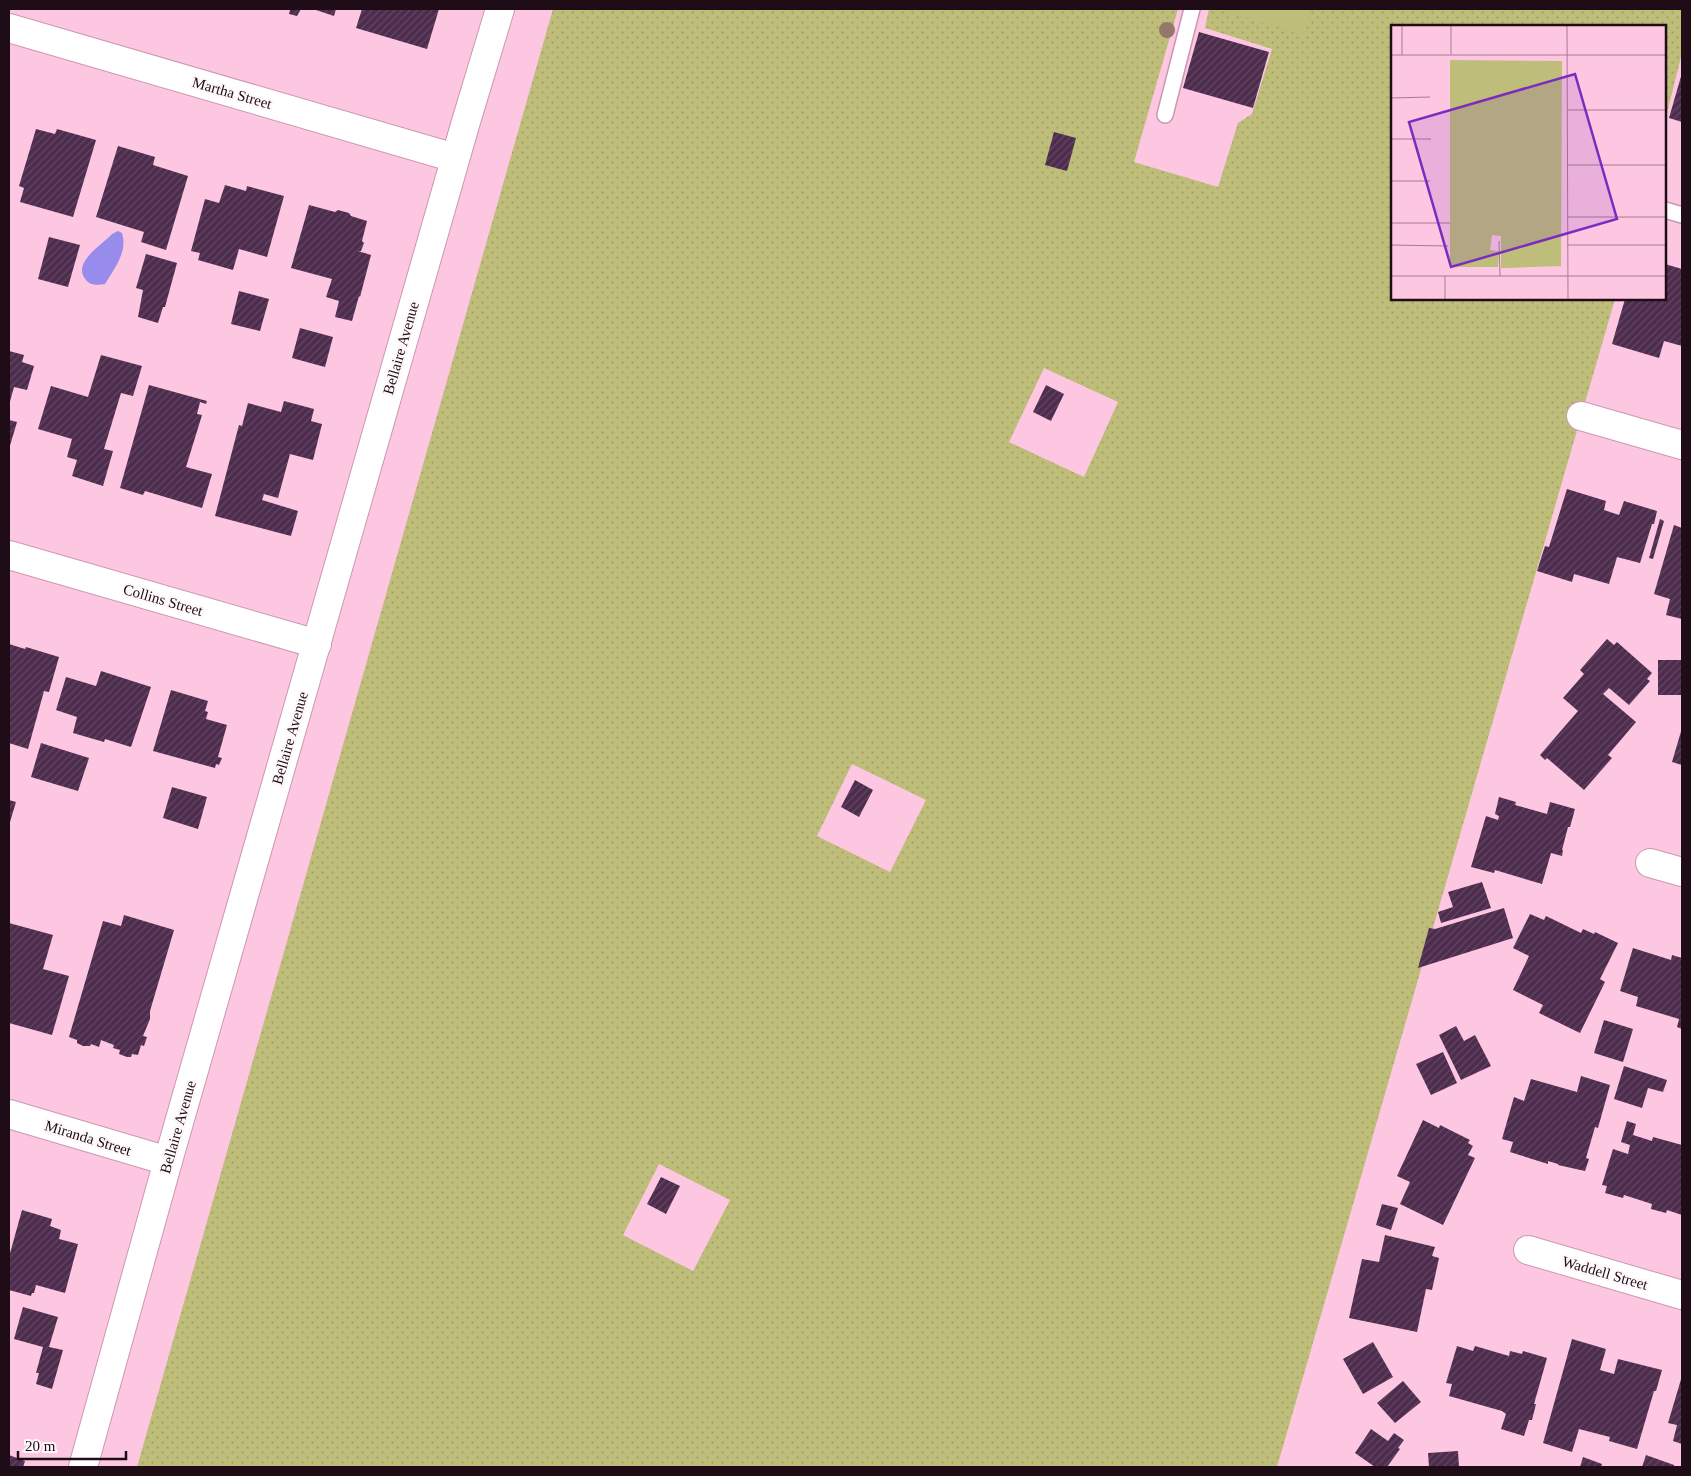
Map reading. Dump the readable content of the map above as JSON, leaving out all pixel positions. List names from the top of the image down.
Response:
{
  "streets": {
    "street": [
      "Martha Street",
      "Bellaire Avenue",
      "Collins Street",
      "Miranda Street",
      "Waddell Street"
    ]
  },
  "crossings": [
    ["Martha Street", "Bellaire Avenue"],
    ["Bellaire Avenue", "Collins Street"],
    ["Bellaire Avenue", "Miranda Street"]
  ],
  "scale_bar": "20 m"
}
